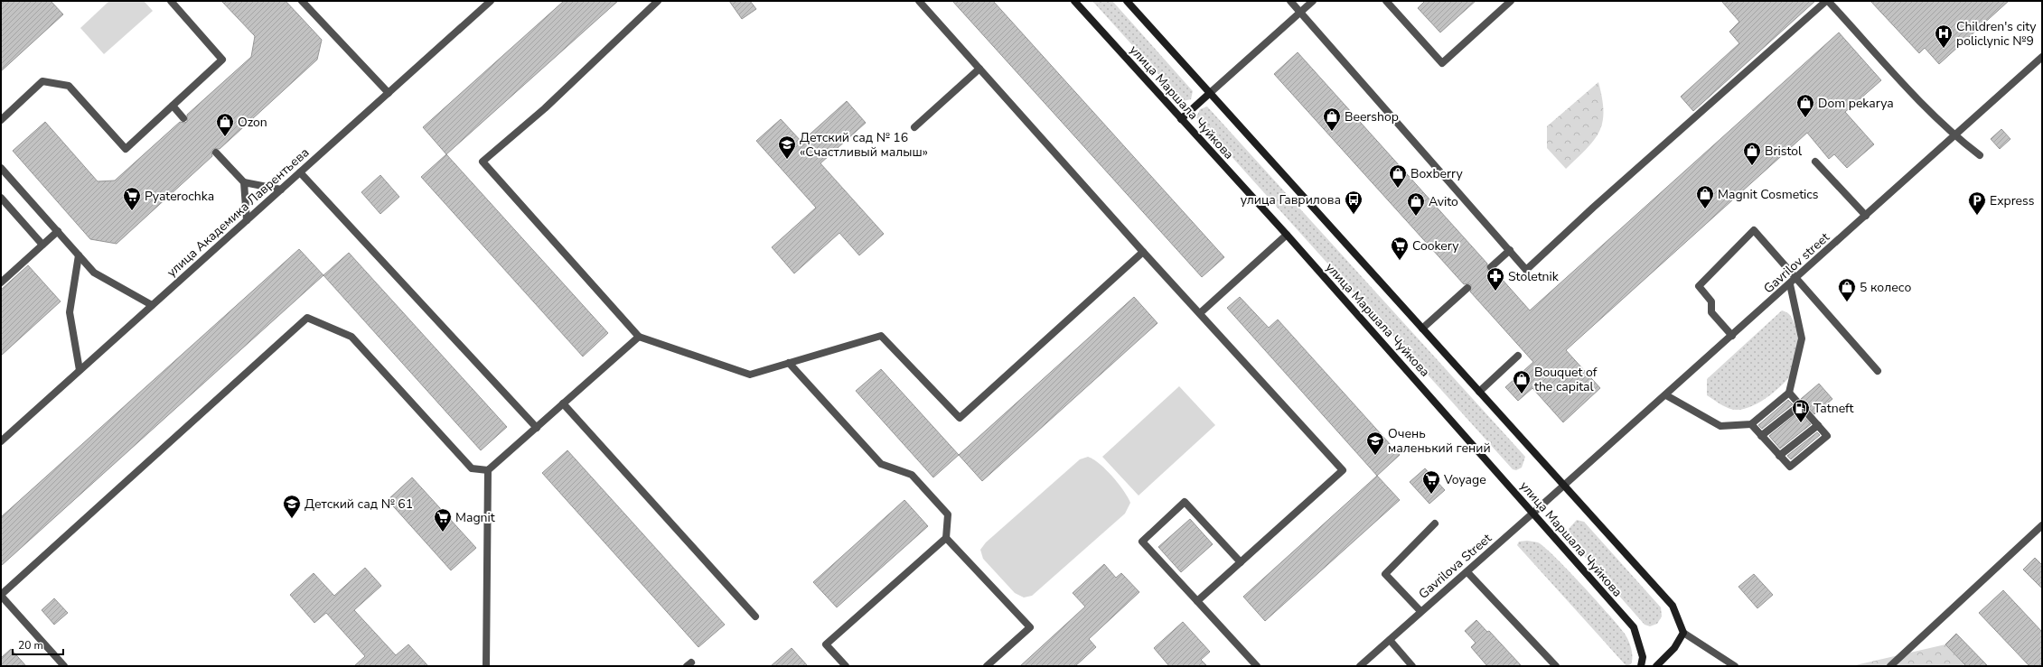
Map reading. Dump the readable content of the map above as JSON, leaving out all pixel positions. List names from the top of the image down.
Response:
{
  "streets": {
    "main road": ["улица Маршала Чуйкова"],
    "street": ["улица Академика Лаврентьева", "Gavrilov street", "Gavrilova Street"]
  },
  "crossings": [
    ["улица Маршала Чуйкова", "Gavrilov street"],
    ["улица Маршала Чуйкова", "Gavrilova Street"],
    ["Gavrilov street", "Gavrilova Street"]
  ],
  "places": {
    "hospital": ["Children's city policlynic №9"],
    "shop": [
      "Dom pekarya",
      "Beershop",
      "Ozon",
      "Bristol",
      "Boxberry",
      "Magnit Cosmetics",
      "Avito",
      "5 колесо",
      "Bouquet of the capital"
    ],
    "school or university": ["Детский сад № 16 «Счастливый малыш»", "Очень маленький гений", "Детский сад № 61"],
    "supermarket": [
      "Pyaterochka",
      "Cookery",
      "Voyage",
      "Magnit"
    ],
    "bus stop": ["улица Гаврилова"],
    "parking": ["Express"],
    "pharmacy": ["Stoletnik"],
    "fuel station": ["Tatneft"]
  },
  "scale_bar": "20 m"
}
